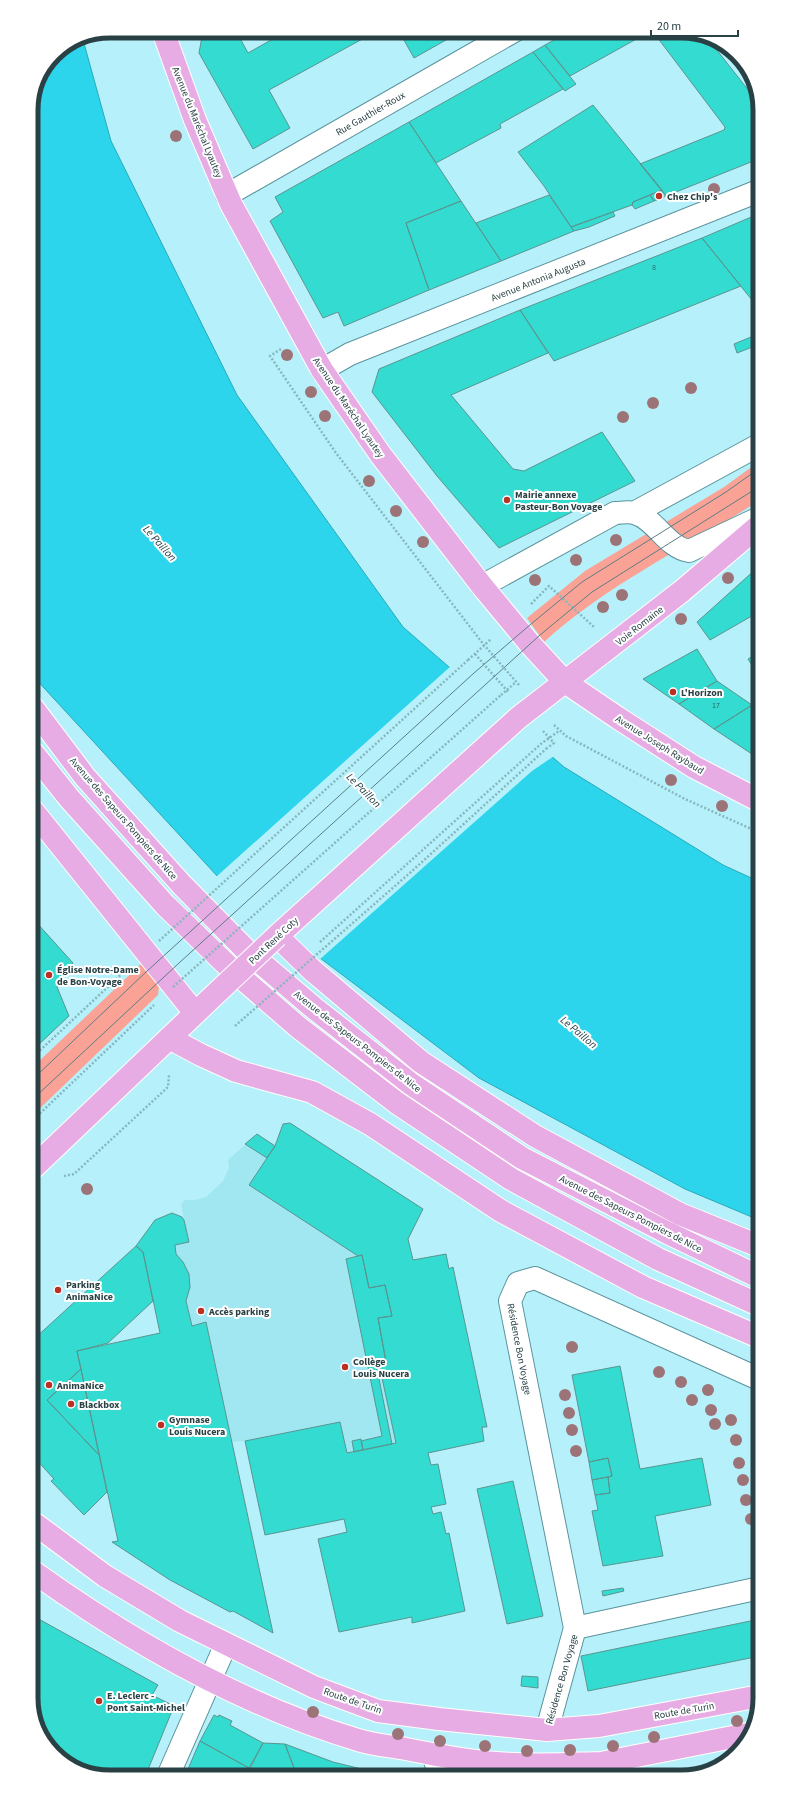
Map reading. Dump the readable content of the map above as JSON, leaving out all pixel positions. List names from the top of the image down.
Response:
{
  "streets": {
    "main road": [
      "Avenue du Maréchal Lyautey",
      "Voie Romaine",
      "Avenue Joseph Raybaud",
      "Avenue des Sapeurs Pompiers de Nice",
      "Pont René Coty",
      "Route de Turin"
    ],
    "street": ["Rue Gauthier-Roux", "Avenue Antonia Augusta", "Résidence Bon Voyage"]
  },
  "crossings": [
    ["Rue Gauthier-Roux", "Avenue du Maréchal Lyautey"],
    ["Avenue du Maréchal Lyautey", "Avenue Antonia Augusta"],
    ["Avenue du Maréchal Lyautey", "Voie Romaine"],
    ["Avenue du Maréchal Lyautey", "Avenue Joseph Raybaud"],
    ["Voie Romaine", "Avenue Joseph Raybaud"],
    ["Voie Romaine", "Pont René Coty"],
    ["Résidence Bon Voyage", "Route de Turin"]
  ],
  "water": ["Le Paillon"],
  "places": [
    "Chez Chip's",
    "Mairie annexe Pasteur-Bon Voyage",
    "L'Horizon",
    "Église Notre-Dame de Bon-Voyage",
    "Parking AnimaNice",
    "Accès parking",
    "Collège Louis Nucera",
    "AnimaNice",
    "Blackbox",
    "Gymnase Louis Nucera",
    "E. Leclerc - Pont Saint-Michel"
  ],
  "house_numbers": ["8", "17"],
  "scale_bar": "20 m"
}
